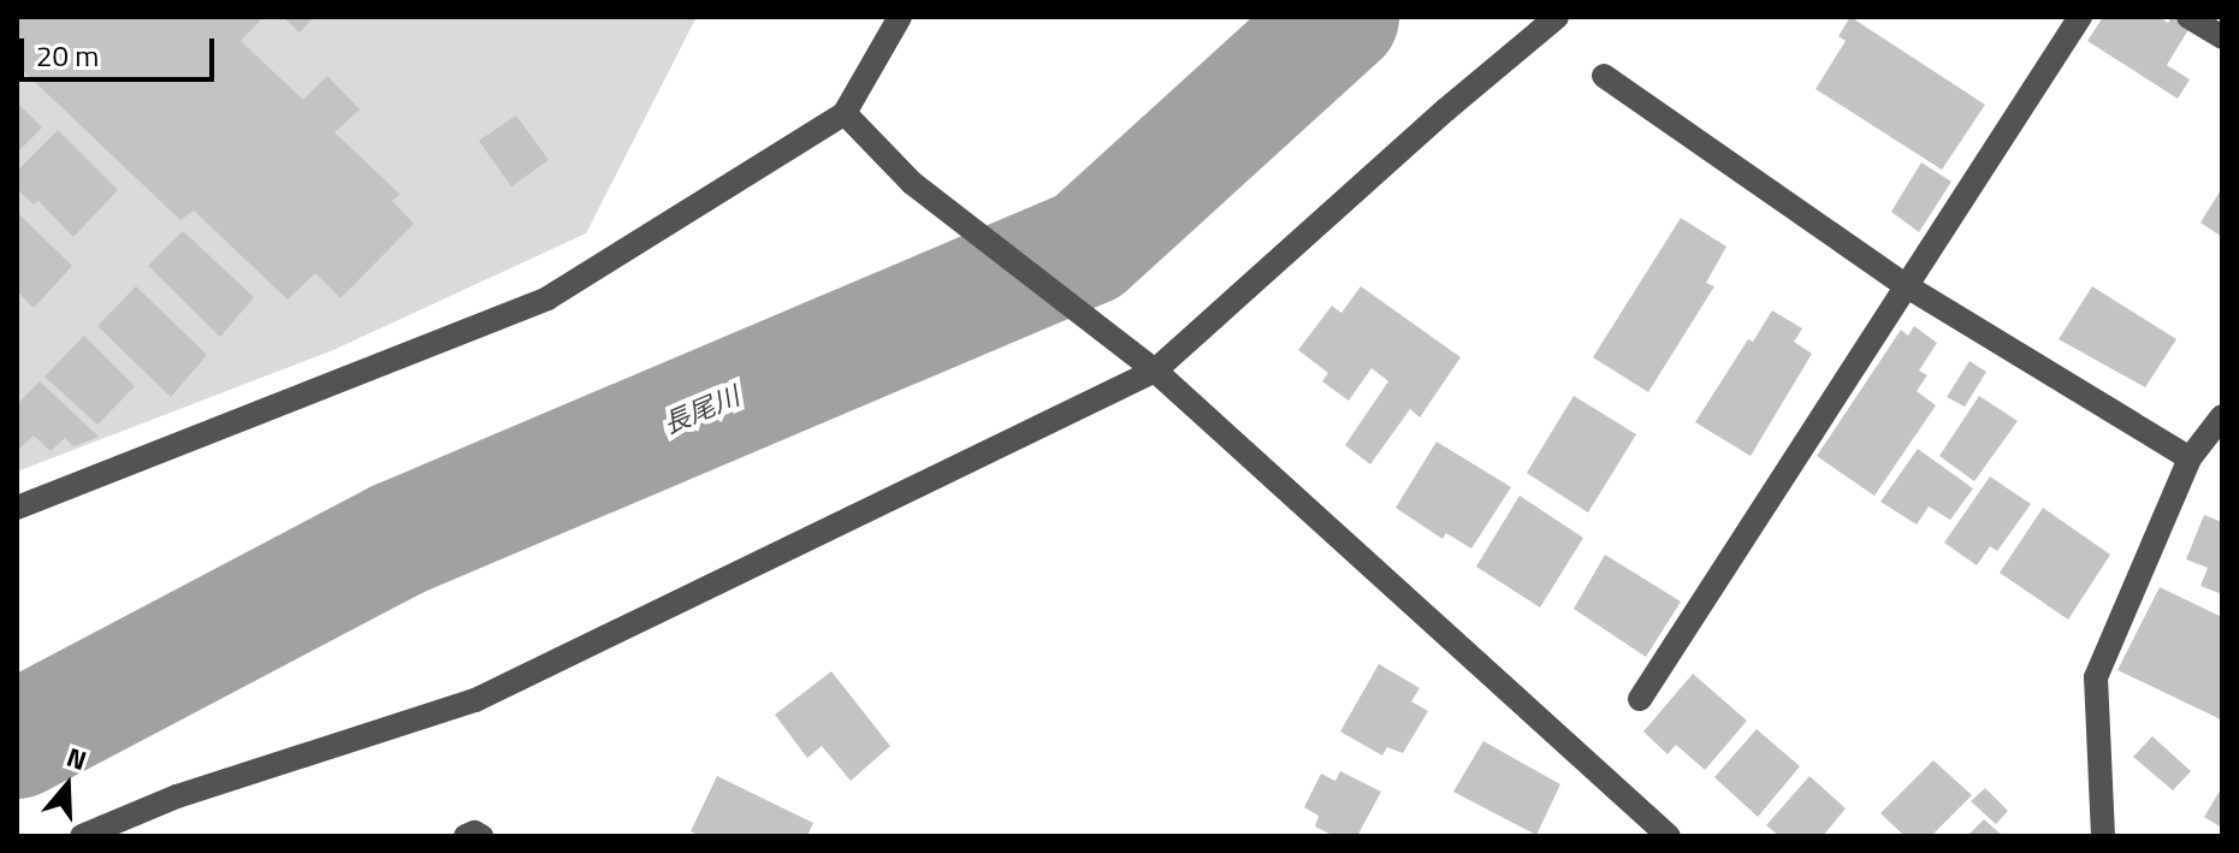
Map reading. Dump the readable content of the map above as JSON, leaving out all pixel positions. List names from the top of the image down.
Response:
{
  "water": ["長尾川"],
  "scale_bar": "20 m",
  "north": "top"
}
